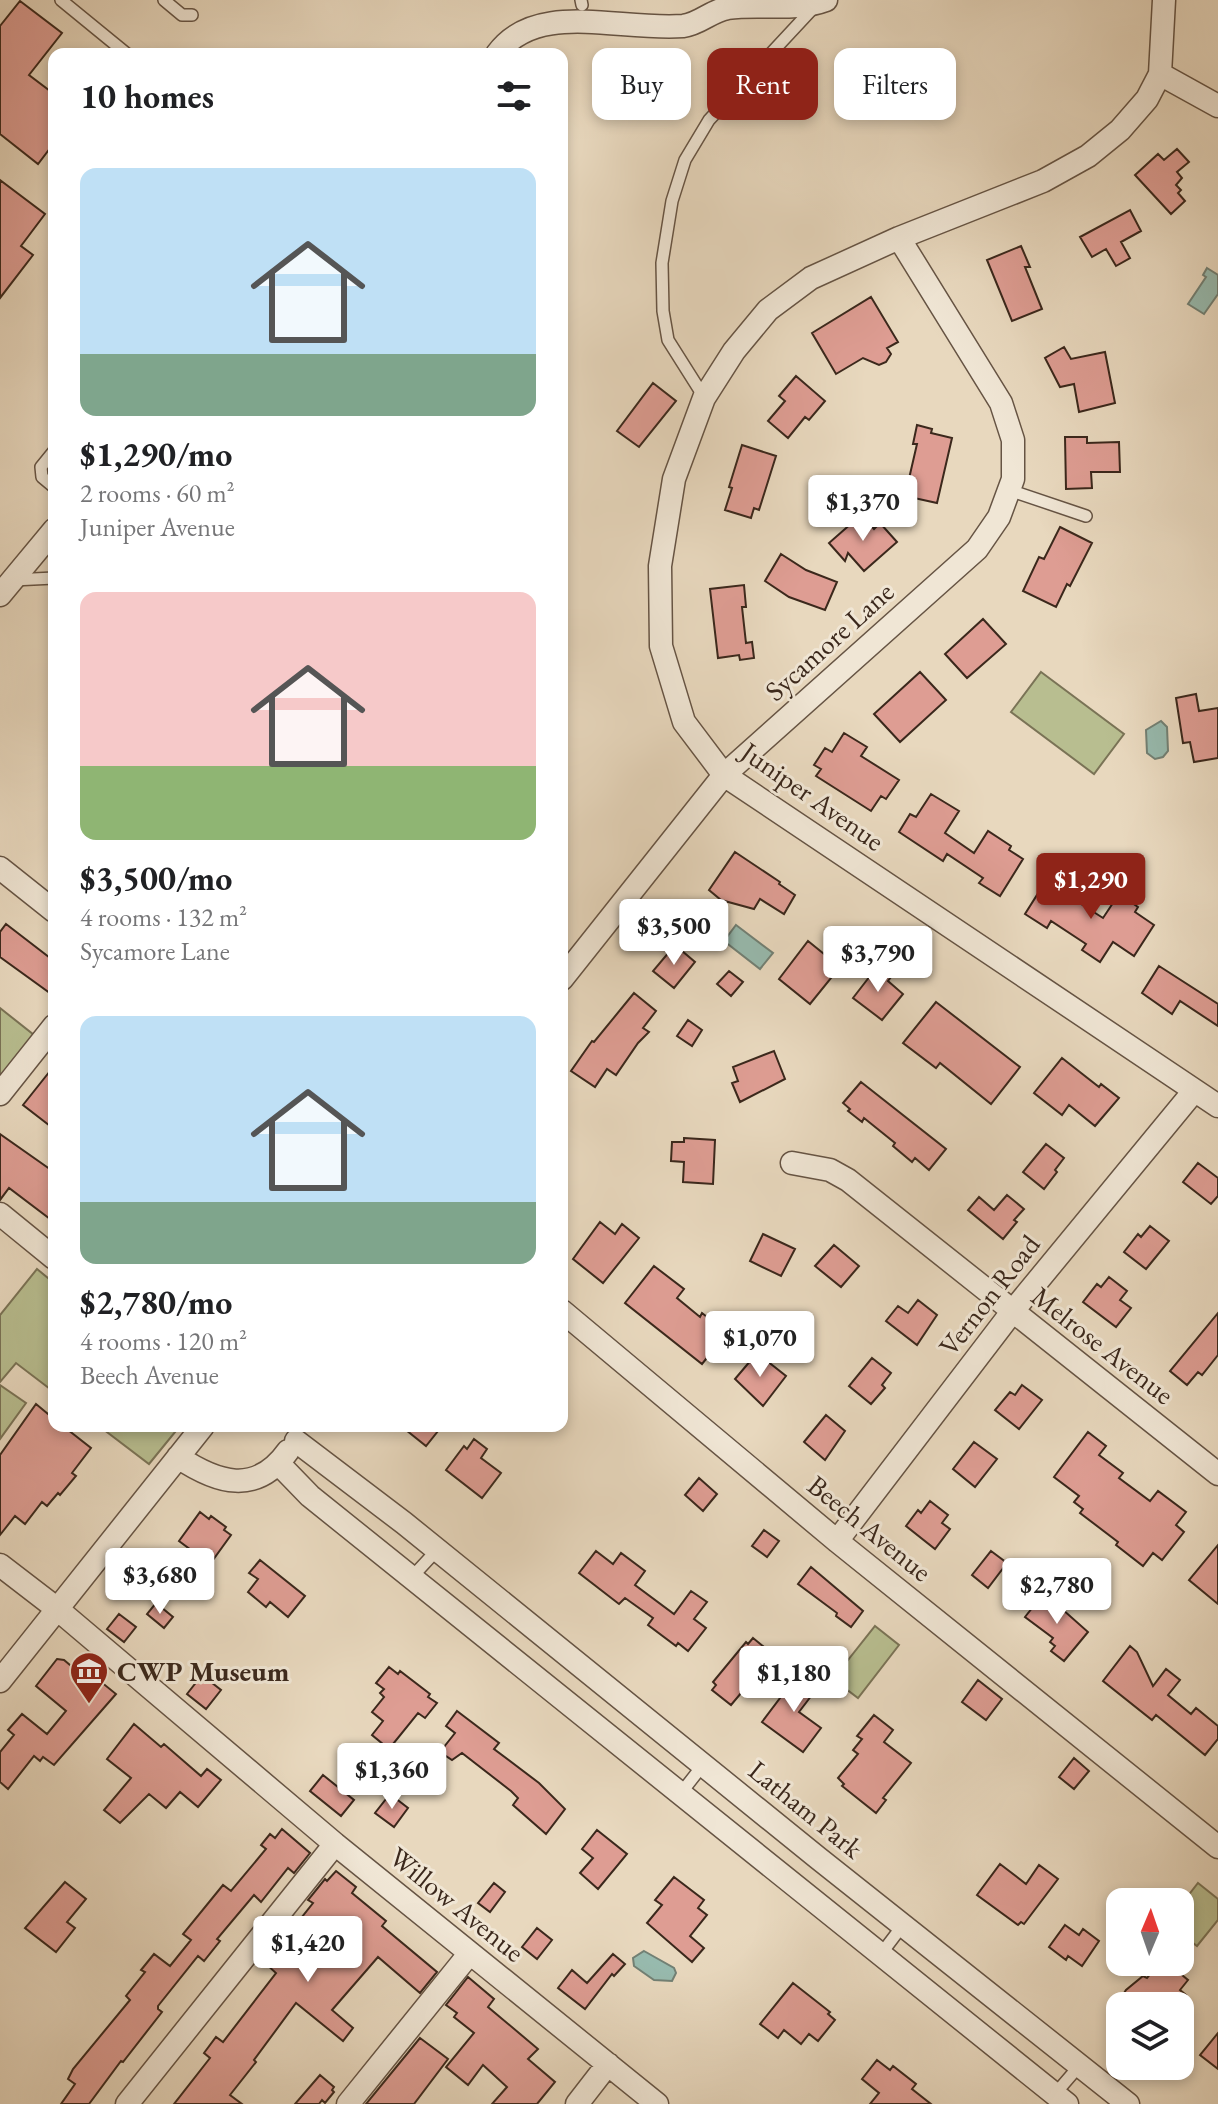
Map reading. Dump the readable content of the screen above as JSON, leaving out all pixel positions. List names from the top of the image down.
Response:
{
  "streets": {
    "street": [
      "Sycamore Lane",
      "Juniper Avenue",
      "Vernon Road",
      "Melrose Avenue",
      "Beech Avenue",
      "Latham Park",
      "Willow Avenue"
    ]
  },
  "crossings": [
    ["Sycamore Lane", "Juniper Avenue"],
    ["Juniper Avenue", "Vernon Road"],
    ["Vernon Road", "Melrose Avenue"],
    ["Vernon Road", "Beech Avenue"]
  ],
  "places": {
    "museum": ["CWP Museum"]
  },
  "north": "top",
  "page": {
    "chip": ["Buy", "Rent", "Filters"],
    "heading": "10 homes",
    "list": [
      {
        "name": "$1,290/mo",
        "note": "2 rooms · 60 m² · Juniper Avenue"
      },
      {
        "name": "$3,500/mo",
        "note": "4 rooms · 132 m² · Sycamore Lane"
      },
      {
        "name": "$2,780/mo",
        "note": "4 rooms · 120 m² · Beech Avenue"
      }
    ],
    "price": [
      "$1,370",
      "$1,290",
      "$3,500",
      "$3,790",
      "$1,070",
      "$3,680",
      "$2,780",
      "$1,180",
      "$1,360",
      "$1,420"
    ]
  }
}
